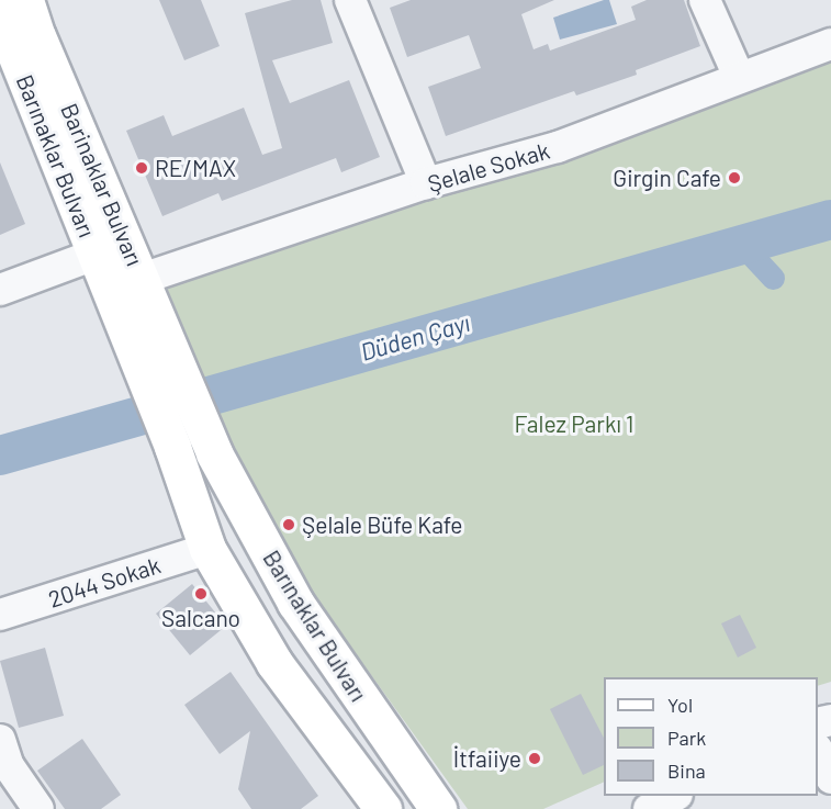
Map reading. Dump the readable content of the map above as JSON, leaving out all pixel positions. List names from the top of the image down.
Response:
{
  "streets": {
    "main road": ["Barınaklar Bulvarı", "Barinaklar Bulvarı"],
    "street": ["Şelale Sokak", "2044 Sokak"]
  },
  "crossings": [
    ["Barınaklar Bulvarı", "Barinaklar Bulvarı"],
    ["Barınaklar Bulvarı", "2044 Sokak"],
    ["Şelale Sokak", "Barinaklar Bulvarı"]
  ],
  "water": ["Düden Çayı"],
  "parks": ["Falez Parkı 1"],
  "places": [
    "RE/MAX",
    "Girgin Cafe",
    "Şelale Büfe Kafe",
    "Salcano",
    "İtfaiiye"
  ],
  "legend": ["Yol", "Park", "Bina"]
}
